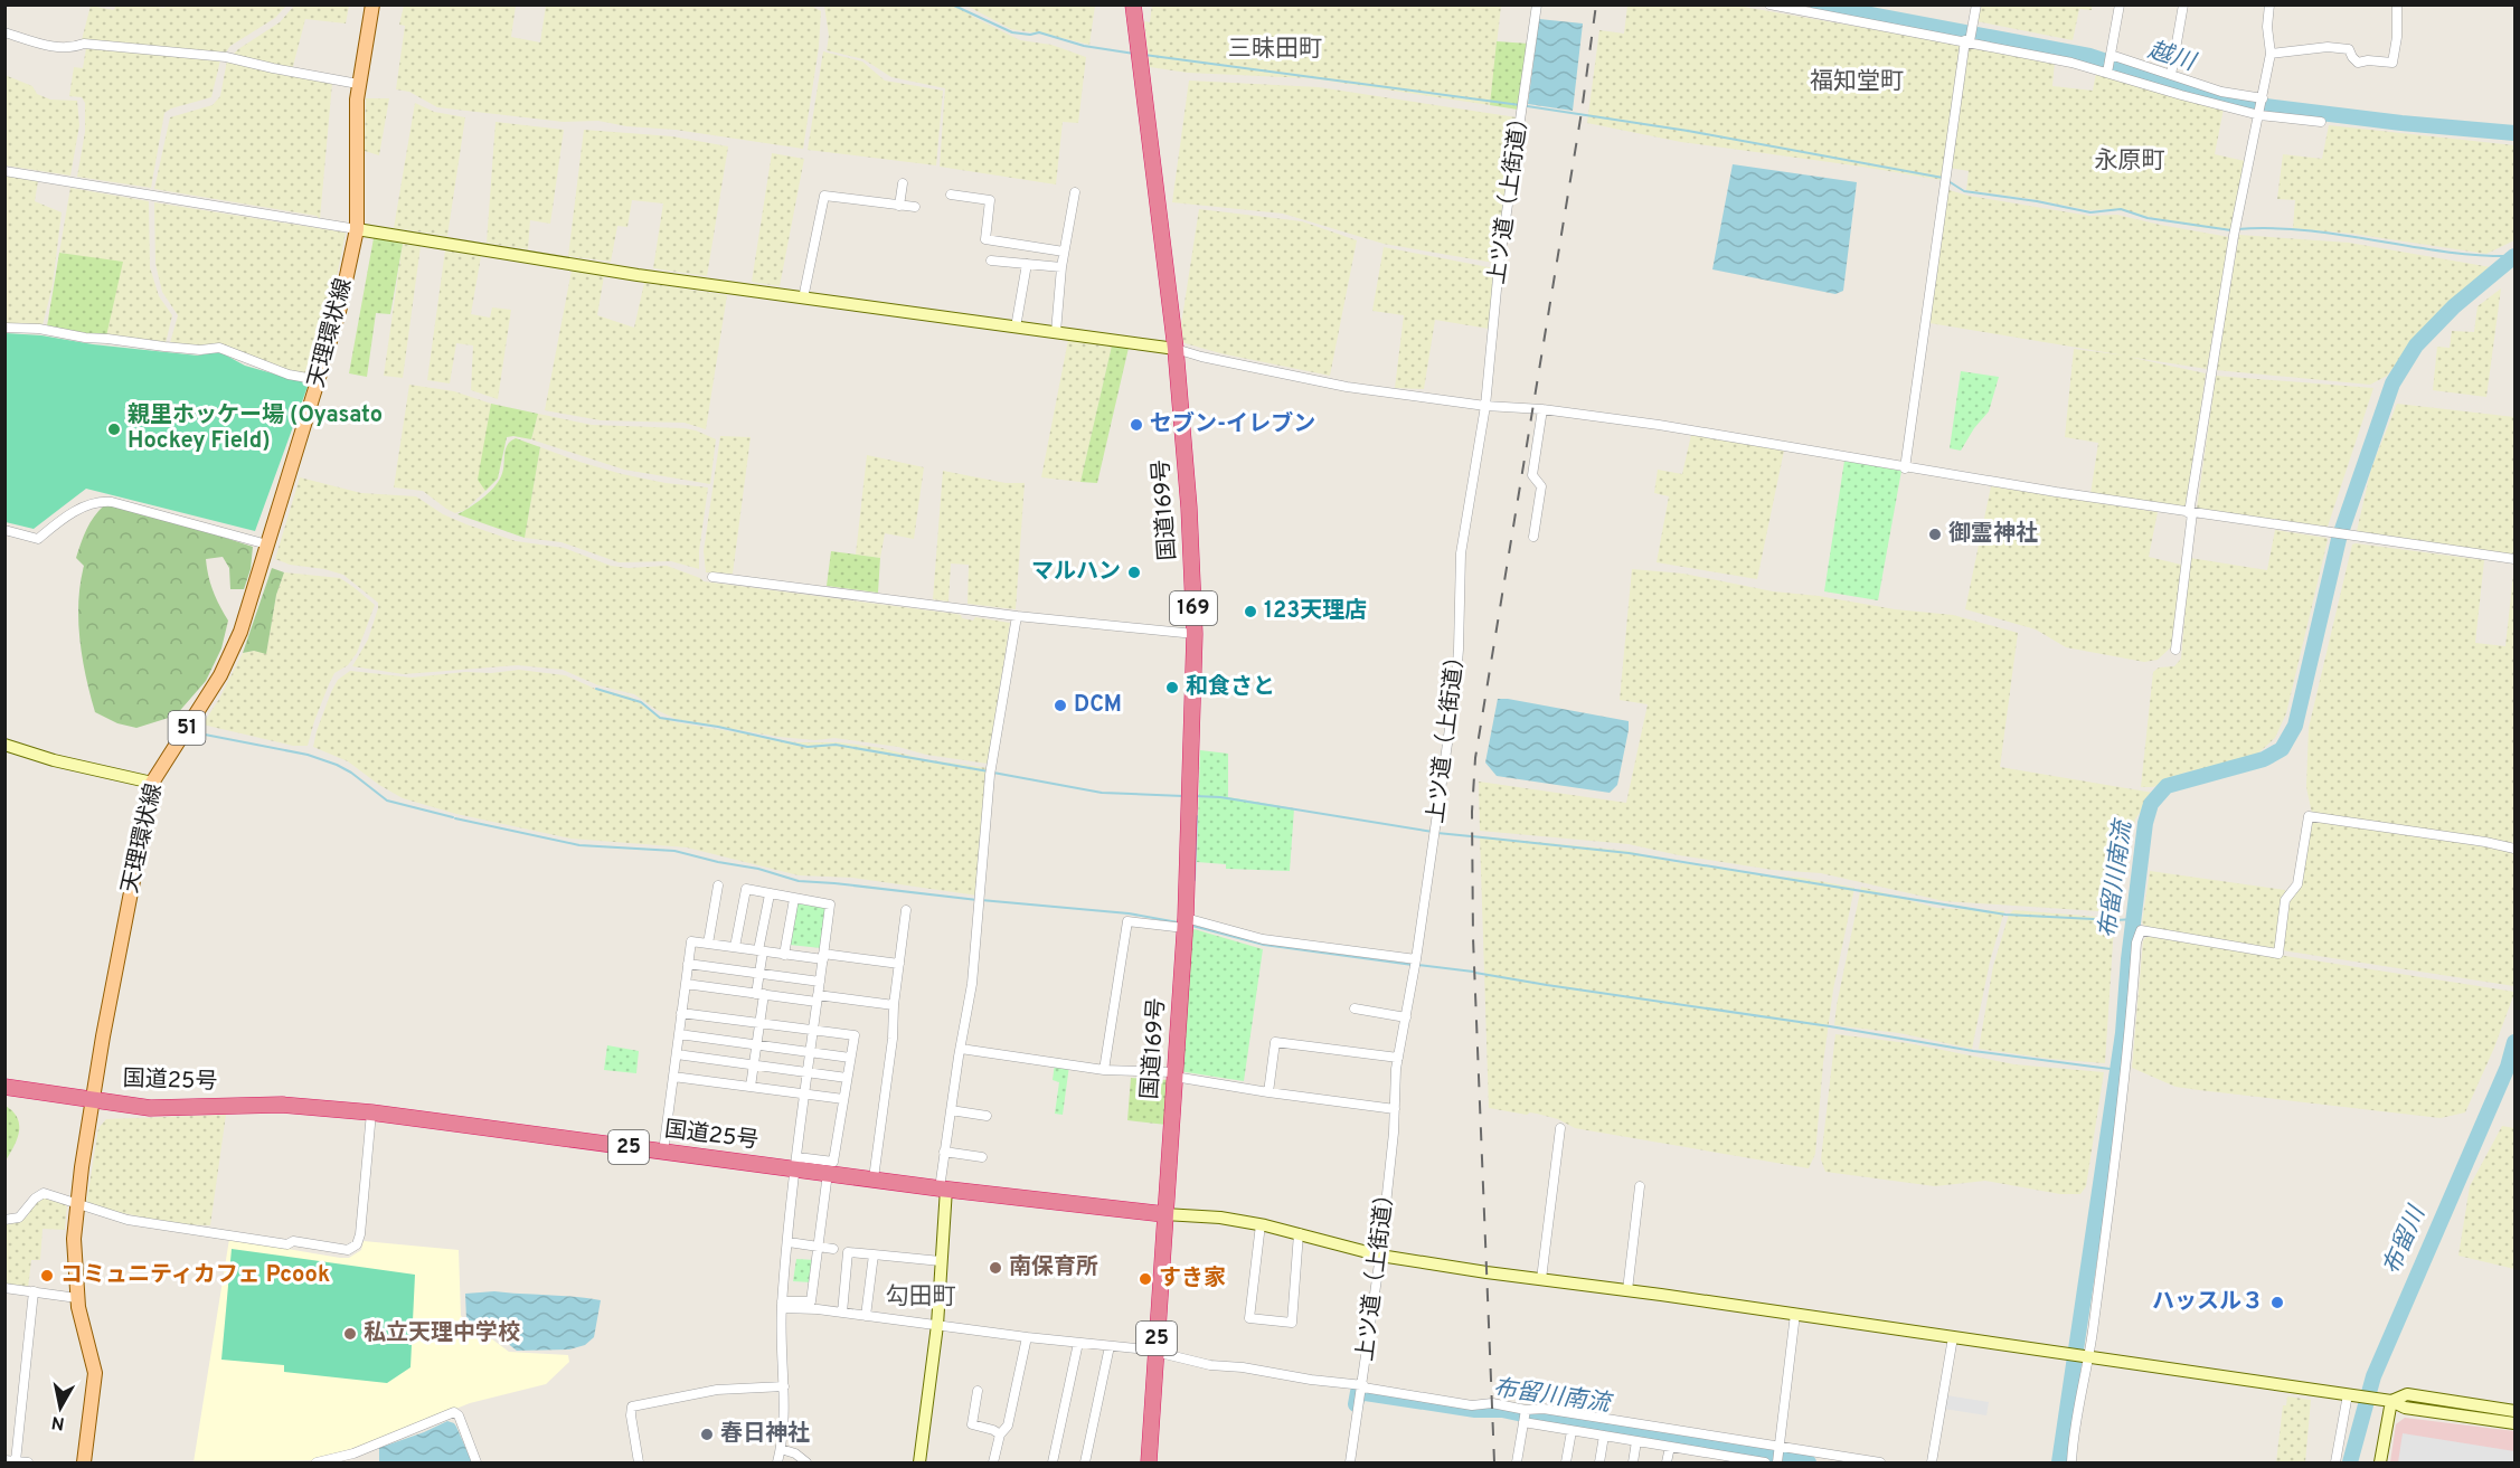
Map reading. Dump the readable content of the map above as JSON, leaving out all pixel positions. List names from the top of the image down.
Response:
{
  "streets": {
    "highway": [
      "国道169号",
      "169",
      "国道25号",
      "25"
    ],
    "main road": ["天理環状線", "51"],
    "street": ["上ツ道（上街道）"]
  },
  "crossings": [
    ["天理環状線", "国道25号"],
    ["国道169号", "国道25号"],
    ["国道169号", "25"],
    ["国道25号", "25"]
  ],
  "districts": [
    "三昧田町",
    "福知堂町",
    "永原町",
    "勾田町"
  ],
  "water": ["越川", "布留川南流", "布留川"],
  "places": [
    "セブン-イレブン",
    "親里ホッケー場 (Oyasato Hockey Field)",
    "御霊神社",
    "マルハン",
    "123天理店",
    "和食さと",
    "DCM",
    "南保育所",
    "コミュニティカフェ Pcook",
    "すき家",
    "ハッスル３",
    "私立天理中学校",
    "春日神社"
  ],
  "north": "bottom"
}
